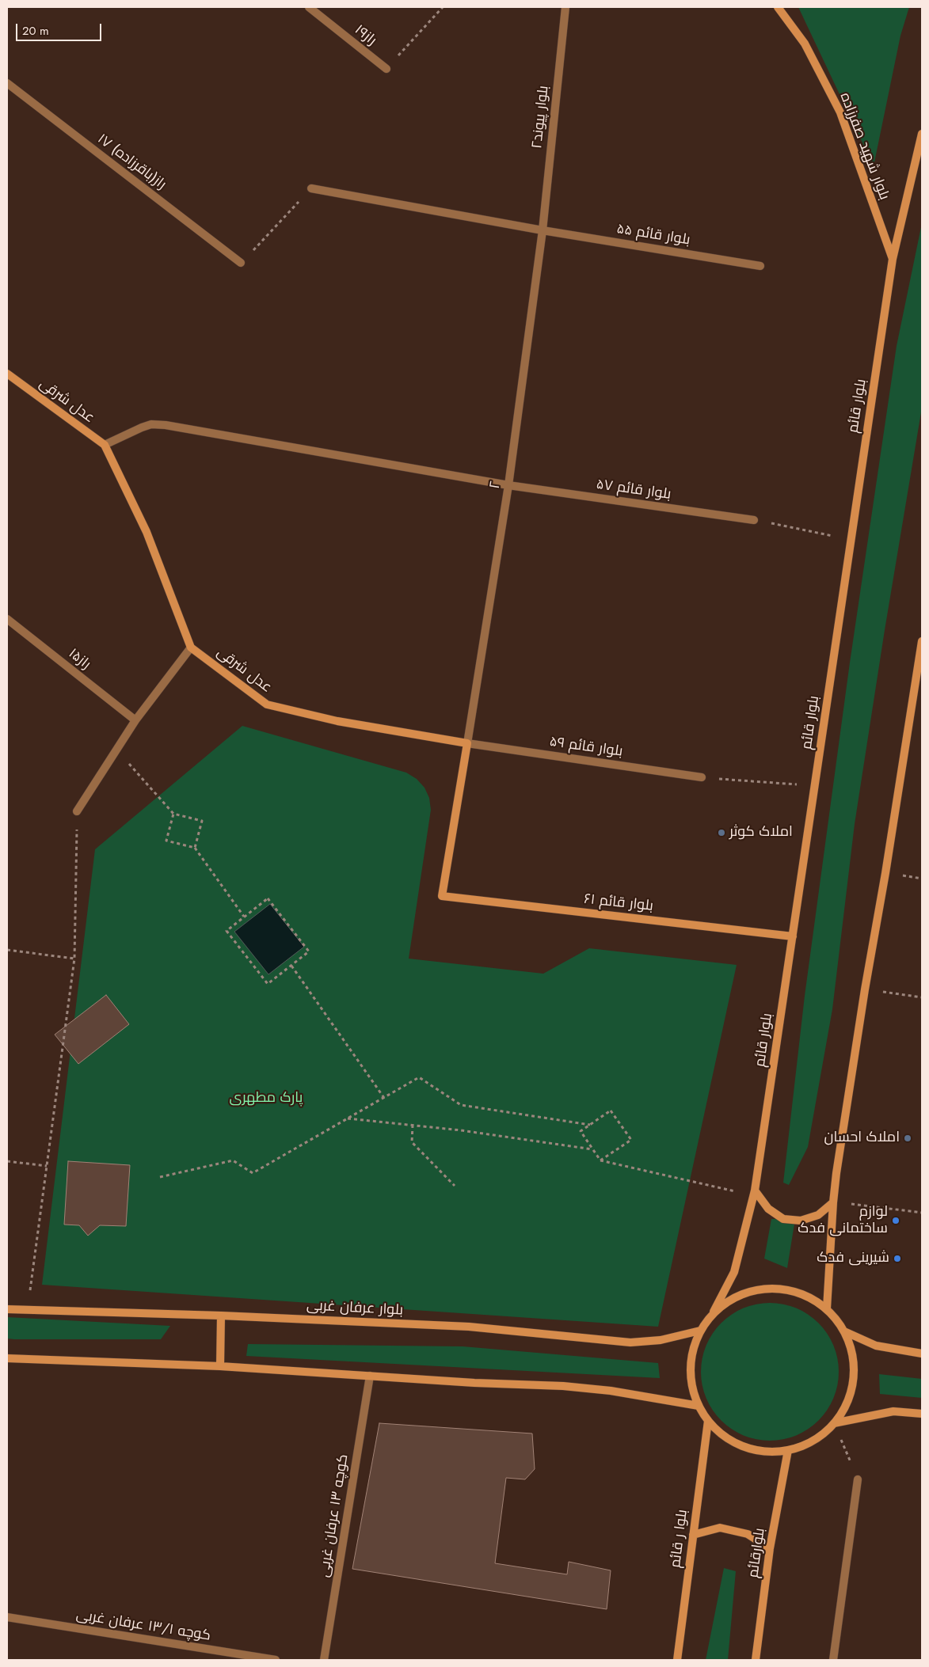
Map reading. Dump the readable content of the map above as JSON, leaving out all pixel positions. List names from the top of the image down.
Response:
{
  "streets": {
    "street": [
      "راز۱۹",
      "بلوار پیوند۲",
      "بلوار شهید صفرزاده",
      "۱۷ راز(باقرزاده)",
      "بلوار قائم ۵۵",
      "عدل شرقی",
      "بلوار قائم",
      "۲",
      "بلوار قائم ۵۷",
      "راز۱۵",
      "بلوار قائم ۵۹",
      "بلوار قائم ۶۱",
      "بلوار عرفان غربی",
      "کوچه ۱۳ عرفان غربی",
      "بلوا ر قائم",
      "بلوارقائم",
      "کوچه ۱۳/۱ عرفان غربی"
    ]
  },
  "crossings": [
    ["بلوار پیوند۲", "بلوار قائم ۵۵"],
    ["بلوار پیوند۲", "۲"],
    ["بلوار شهید صفرزاده", "بلوار قائم"],
    ["بلوار قائم ۵۵", "۲"],
    ["عدل شرقی", "۲"],
    ["عدل شرقی", "بلوار قائم ۵۷"],
    ["عدل شرقی", "بلوار قائم ۵۹"],
    ["عدل شرقی", "بلوار قائم ۶۱"],
    ["بلوار قائم", "بلوار قائم ۶۱"],
    ["۲", "بلوار قائم ۵۷"],
    ["۲", "بلوار قائم ۵۹"],
    ["۲", "بلوار قائم ۶۱"],
    ["بلوار قائم ۵۹", "بلوار قائم ۶۱"]
  ],
  "parks": ["پارک مطهری"],
  "places": [
    "املاک کوثر",
    "املاک احسان",
    "لوازم ساختمانی فدک",
    "شیرینی فدک"
  ],
  "scale_bar": "20 m"
}
